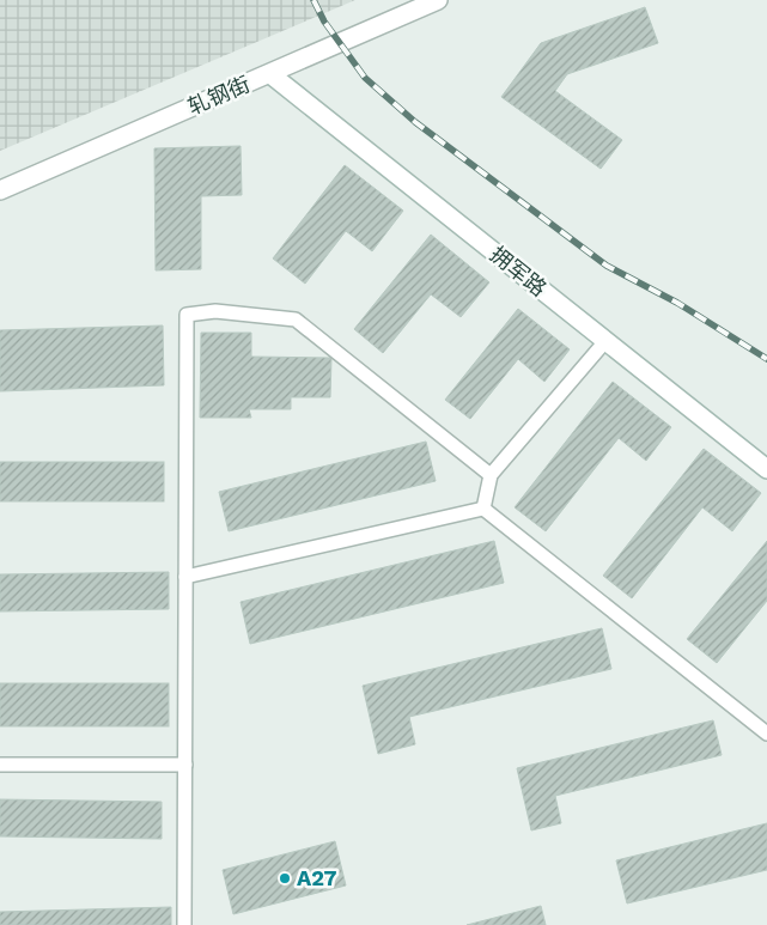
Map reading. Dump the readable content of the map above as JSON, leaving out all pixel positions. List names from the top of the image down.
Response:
{
  "streets": {
    "main road": ["轧钢街", "拥军路"]
  },
  "crossings": [
    ["轧钢街", "拥军路"]
  ],
  "places": ["A27"]
}
